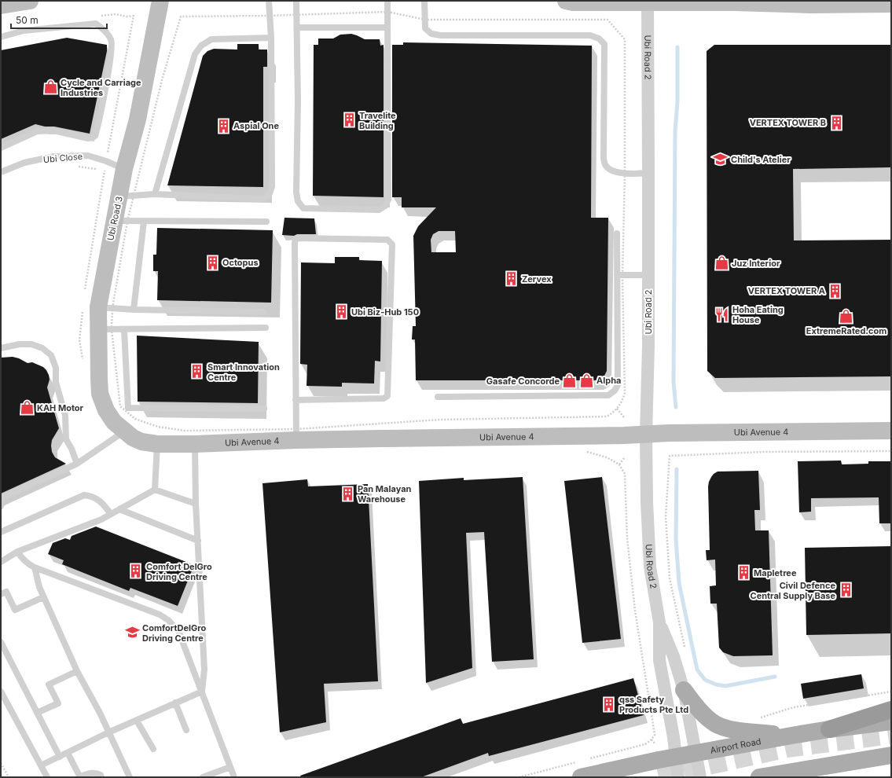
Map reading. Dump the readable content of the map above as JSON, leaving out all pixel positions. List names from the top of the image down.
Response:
{
  "streets": {
    "main road": ["Airport Road"],
    "street": ["Ubi Road 2", "Ubi Road 3", "Ubi Avenue 4"],
    "lane": ["Ubi Close"]
  },
  "crossings": [
    ["Ubi Road 2", "Ubi Avenue 4"],
    ["Ubi Road 2", "Airport Road"],
    ["Ubi Close", "Ubi Road 3"],
    ["Ubi Road 3", "Ubi Avenue 4"]
  ],
  "places": {
    "shop": [
      "Cycle and Carriage Industries",
      "Juz Interior",
      "ExtremeRated.com",
      "Alpha",
      "Gasafe Concorde",
      "KAH Motor"
    ],
    "building": [
      "Travelite Building",
      "VERTEX TOWER B",
      "Aspial One",
      "Octopus",
      "Zervex",
      "VERTEX TOWER A",
      "Ubi Biz-Hub 150",
      "Smart Innovation Centre",
      "Pan Malayan Warehouse",
      "Comfort DelGro Driving Centre",
      "Mapletree",
      "Civil Defence Central Supply Base",
      "qss Safety Products Pte Ltd"
    ],
    "school or university": ["Child's Atelier", "ComfortDelGro Driving Centre"],
    "restaurant": ["Hoha Eating House"]
  },
  "scale_bar": "50 m"
}
